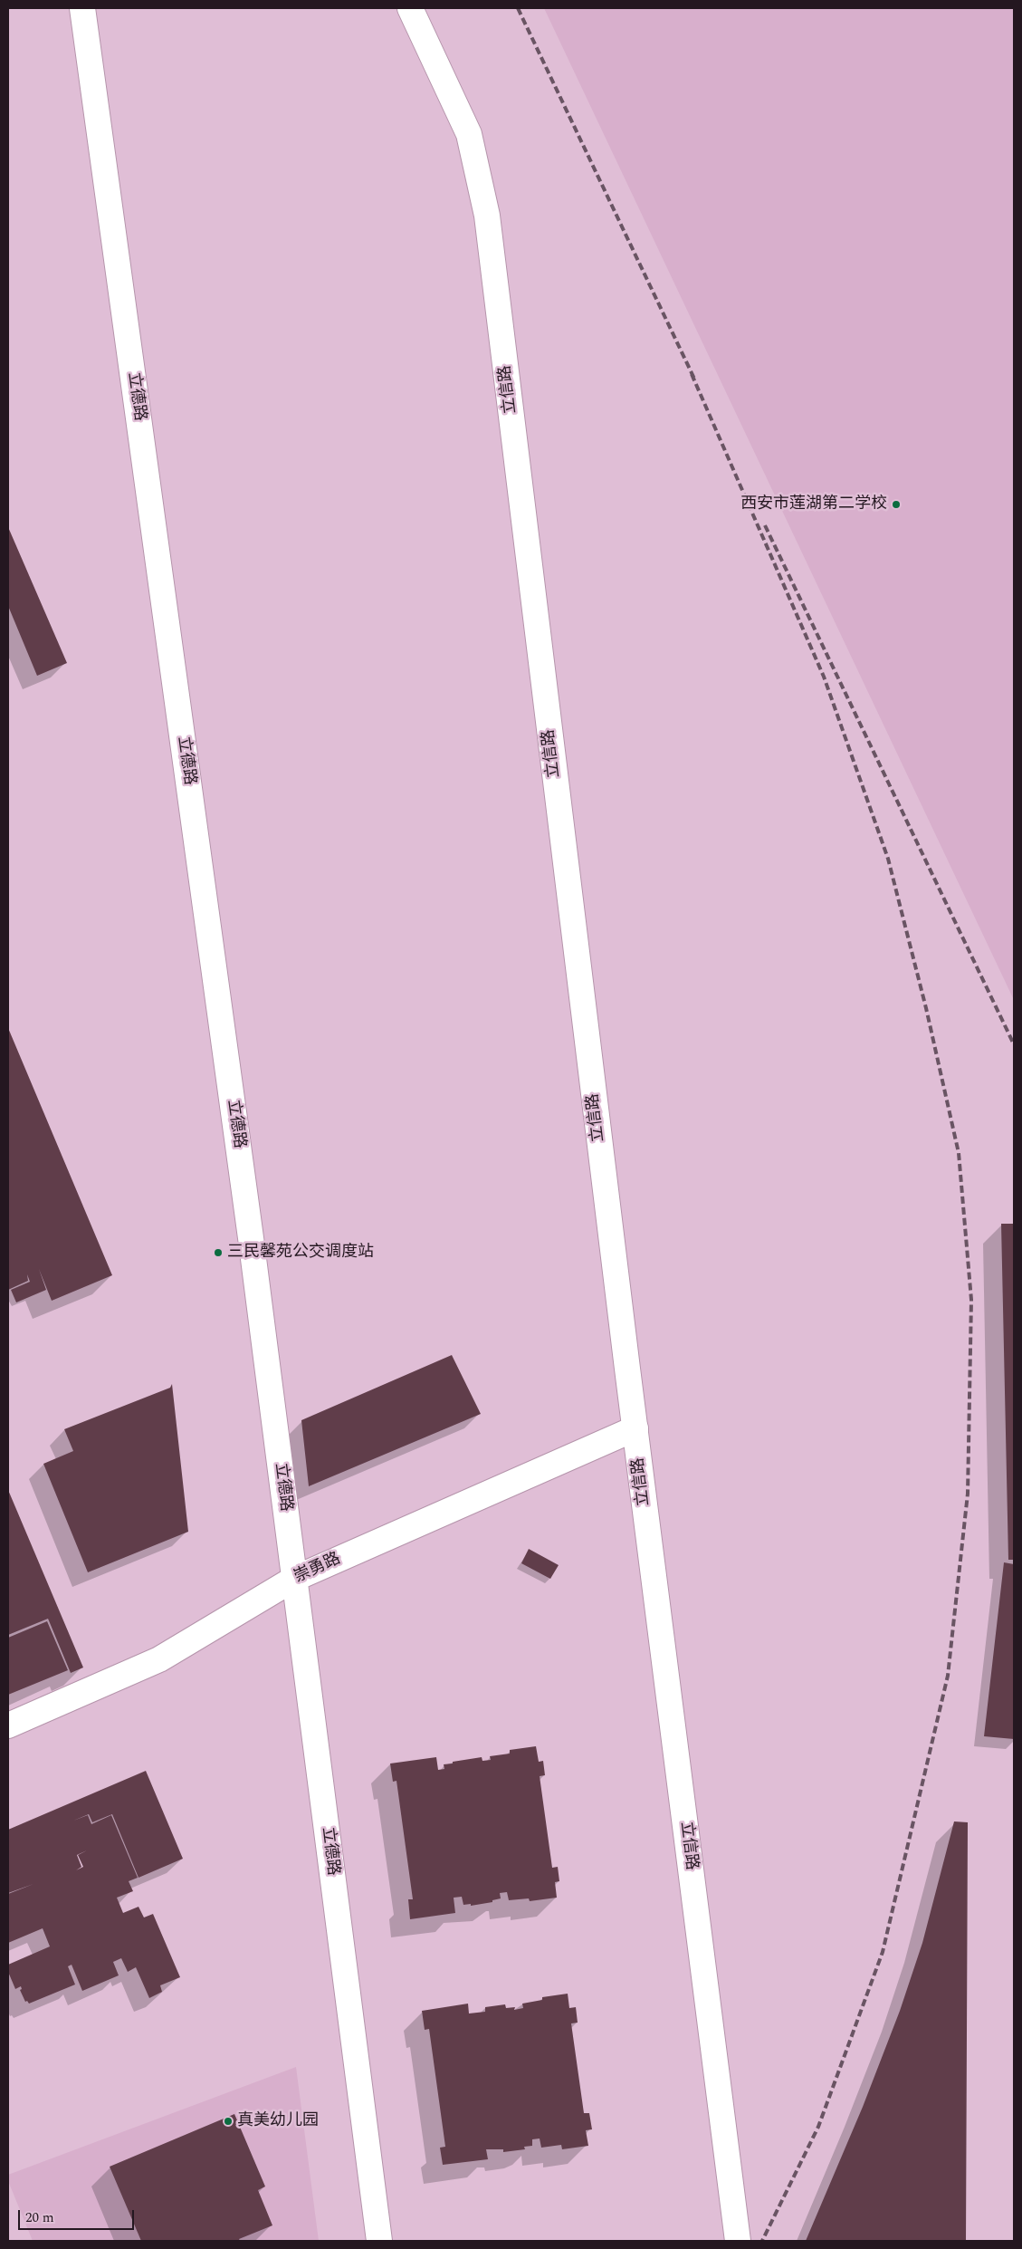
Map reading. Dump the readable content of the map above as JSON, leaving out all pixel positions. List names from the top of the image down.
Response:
{
  "streets": {
    "street": ["立信路", "立德路", "崇勇路"]
  },
  "crossings": [
    ["立信路", "崇勇路"],
    ["立德路", "崇勇路"]
  ],
  "places": ["西安市莲湖第二学校", "三民馨苑公交调度站", "真美幼儿园"],
  "scale_bar": "20 m"
}
